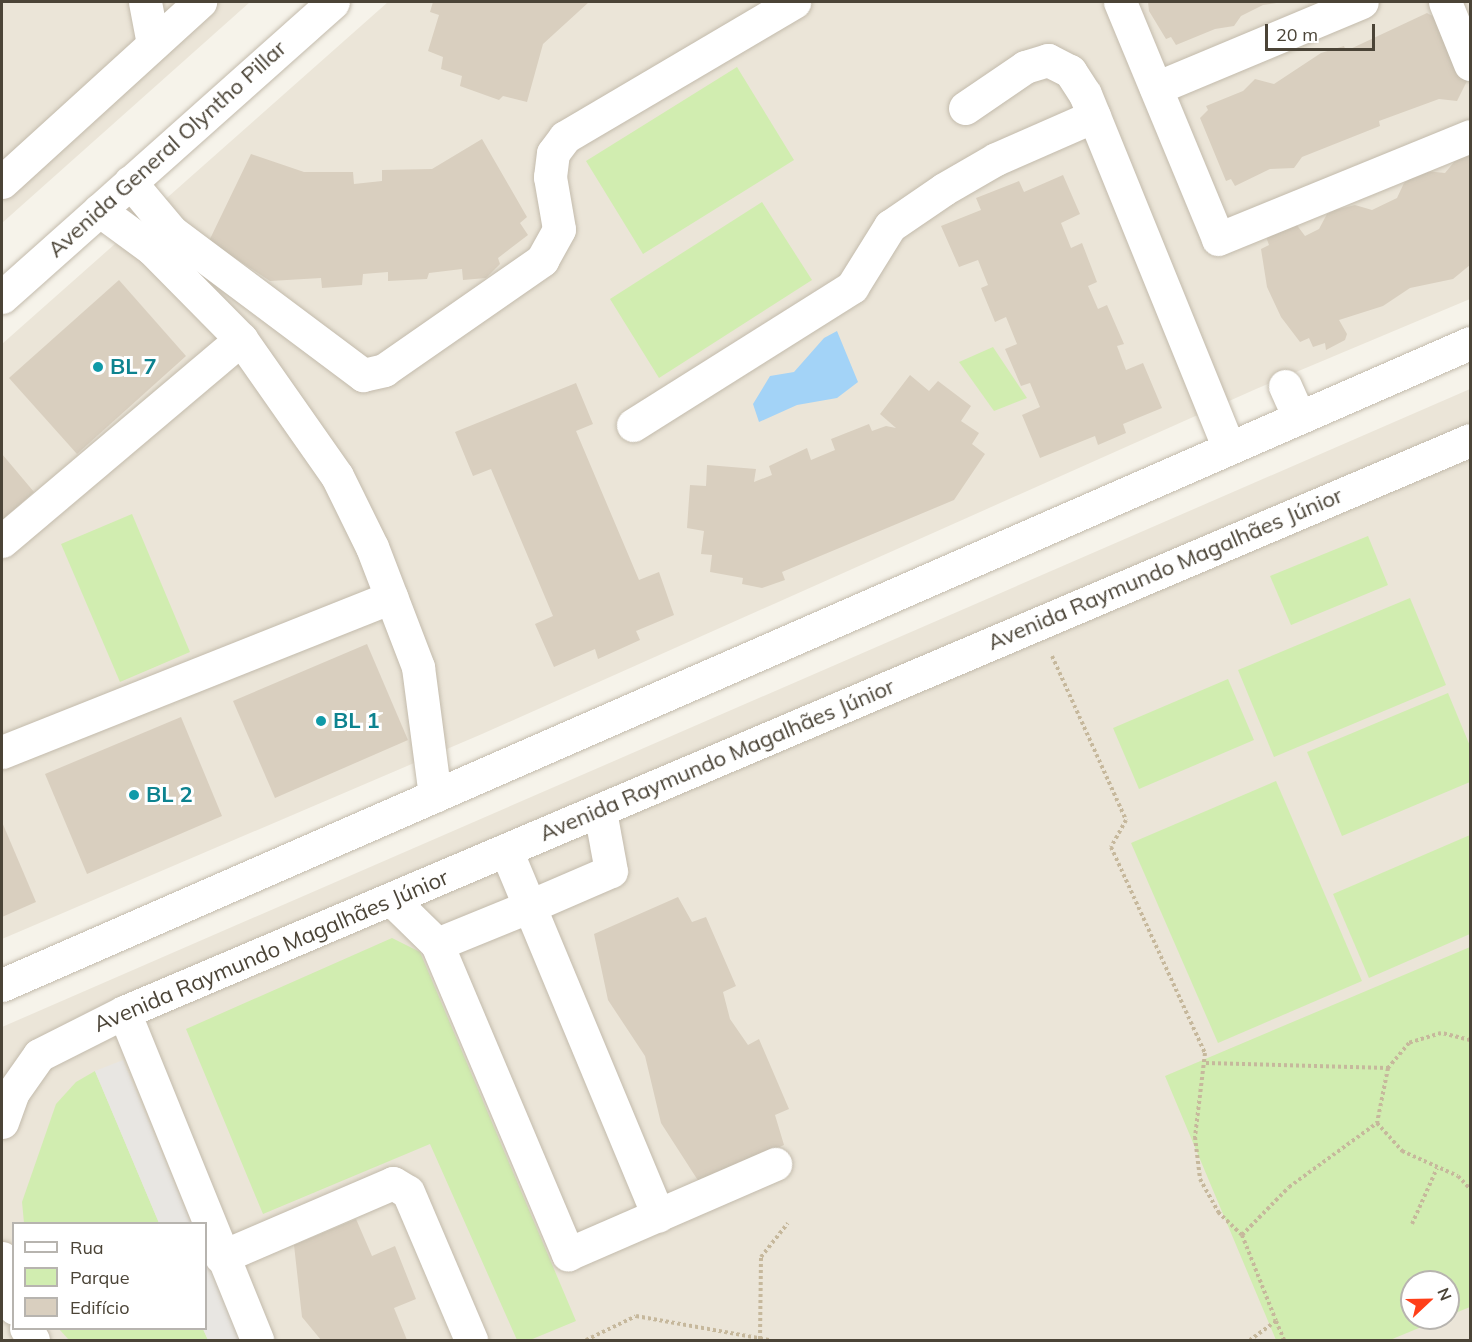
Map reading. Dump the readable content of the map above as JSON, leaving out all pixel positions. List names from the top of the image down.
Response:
{
  "streets": {
    "street": ["Avenida General Olyntho Pillar", "Avenida Raymundo Magalhães Júnior"]
  },
  "places": ["BL 7", "BL 1", "BL 2"],
  "legend": ["Rua", "Parque", "Edifício"],
  "scale_bar": "20 m",
  "north": "right"
}
